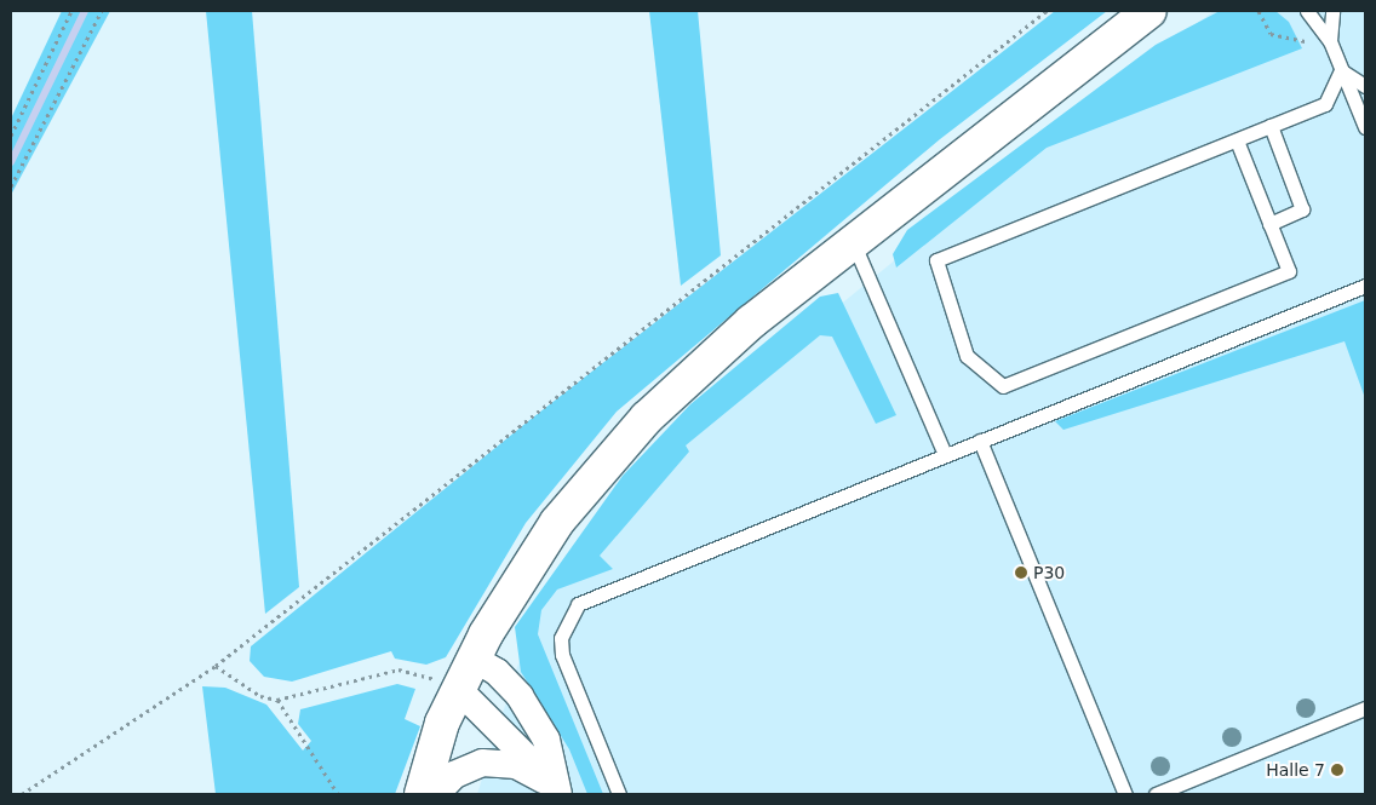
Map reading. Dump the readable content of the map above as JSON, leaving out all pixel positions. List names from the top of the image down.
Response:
{
  "places": ["P30", "Halle 7"]
}
